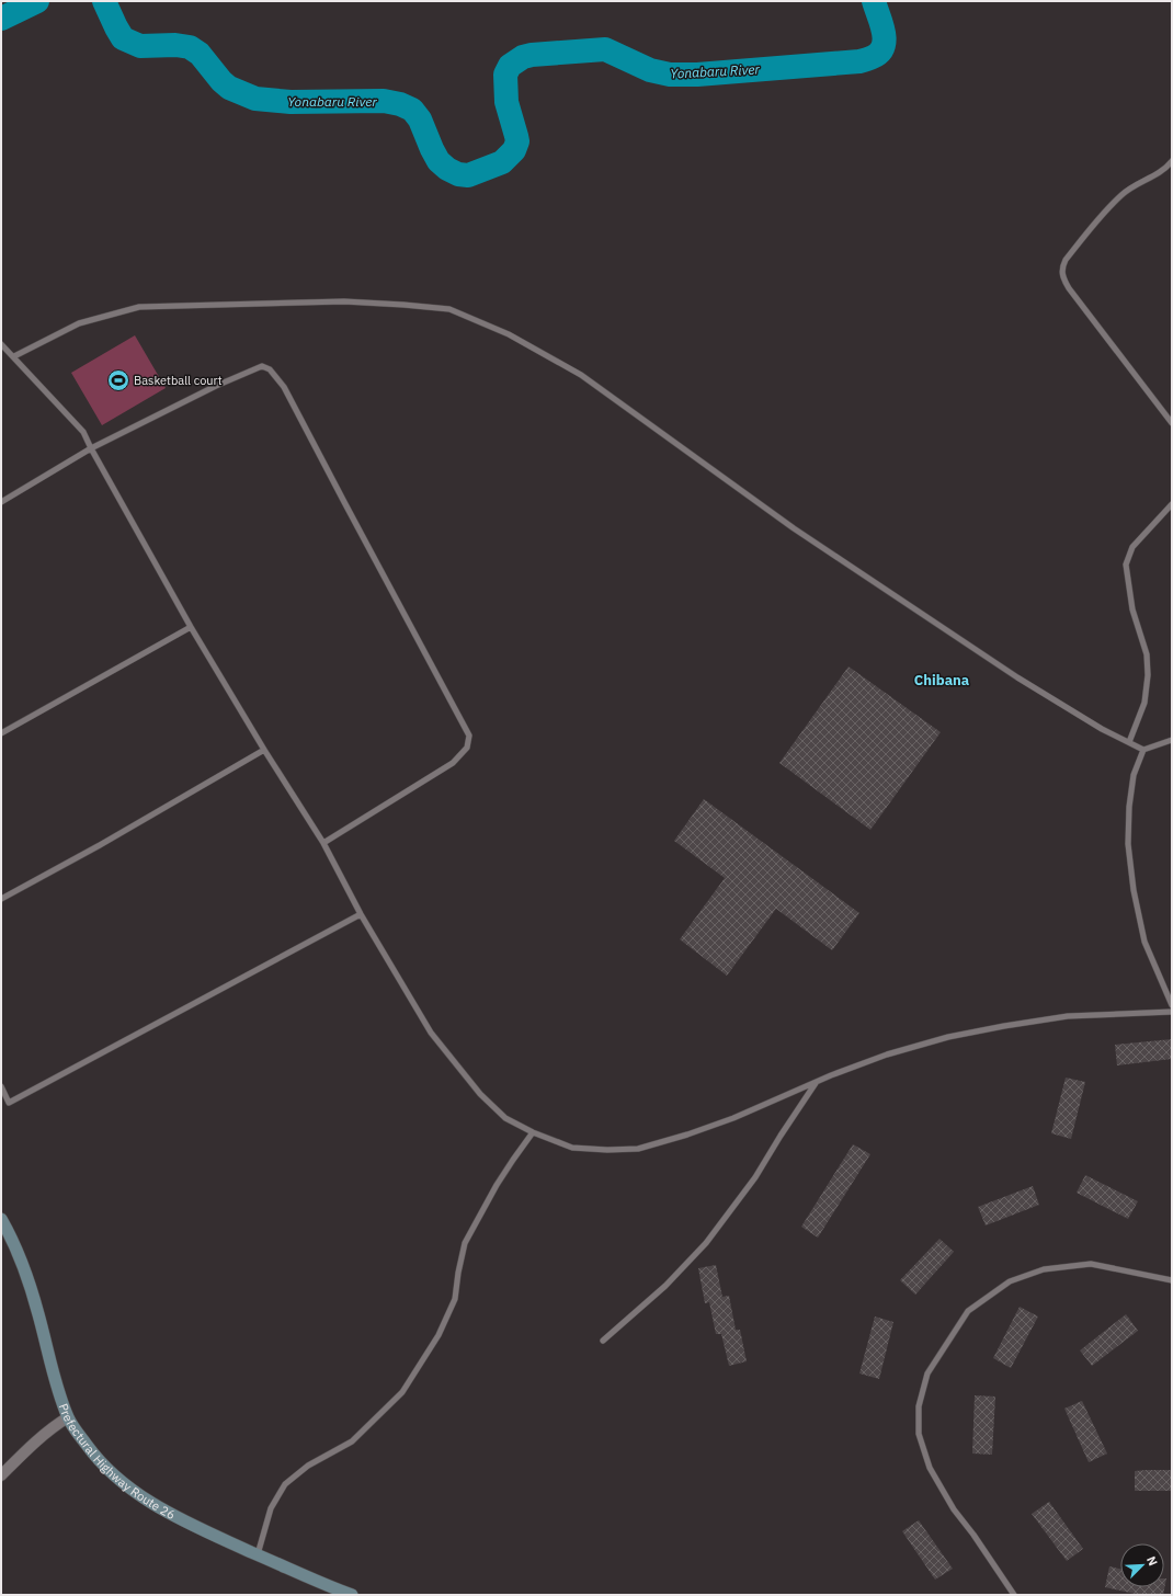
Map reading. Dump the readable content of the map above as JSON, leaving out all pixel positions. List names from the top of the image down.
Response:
{
  "streets": {
    "main road": ["Prefectural Highway Route 26"]
  },
  "districts": ["Chibana"],
  "water": ["Yonabaru River"],
  "places": {
    "sports": ["Basketball court"]
  },
  "north": "top right"
}
